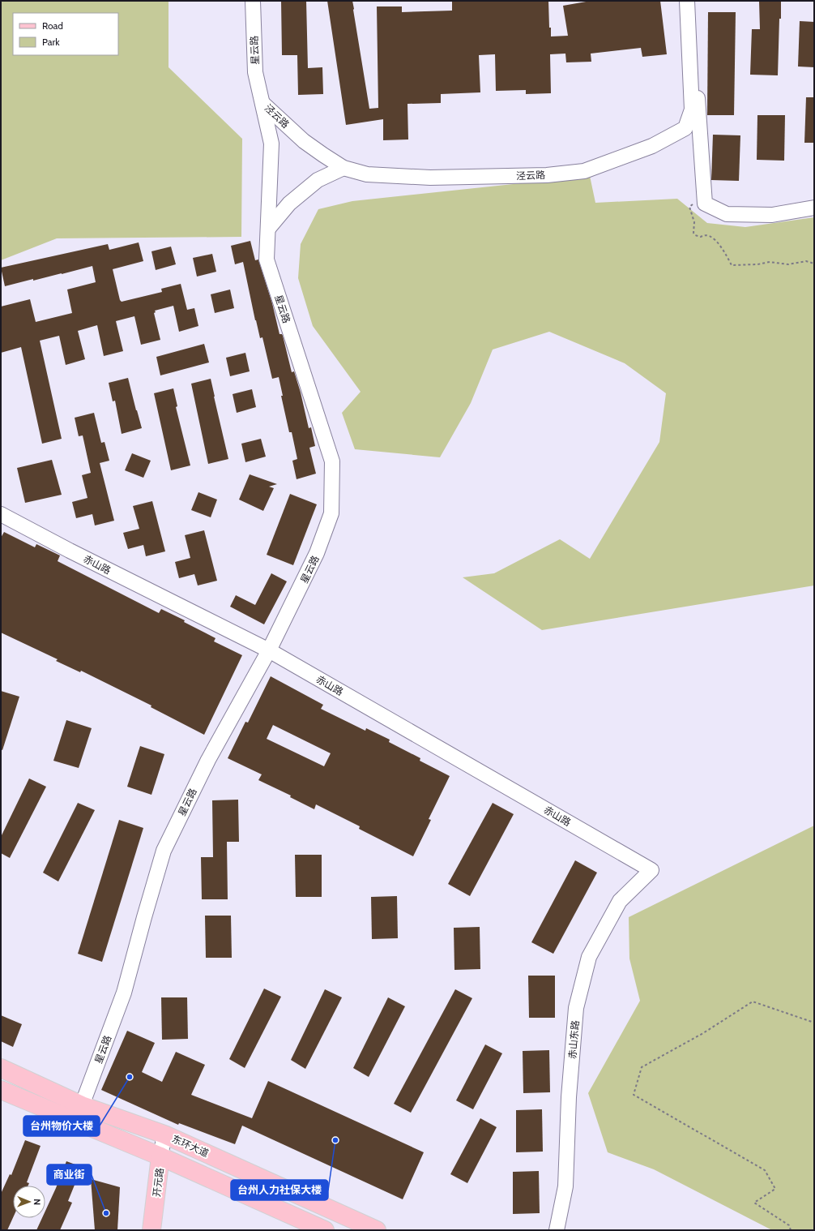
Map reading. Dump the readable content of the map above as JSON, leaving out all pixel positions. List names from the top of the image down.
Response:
{
  "streets": {
    "main road": ["东环大道", "开元路"],
    "street": [
      "星云路",
      "泾云路",
      "赤山路",
      "赤山东路"
    ]
  },
  "crossings": [
    ["星云路", "泾云路"],
    ["星云路", "赤山路"],
    ["星云路", "东环大道"],
    ["赤山路", "赤山东路"],
    ["东环大道", "开元路"]
  ],
  "places": ["台州物价大楼", "台州人力社保大楼", "商业街"],
  "legend": ["Road", "Park"],
  "north": "right"
}
